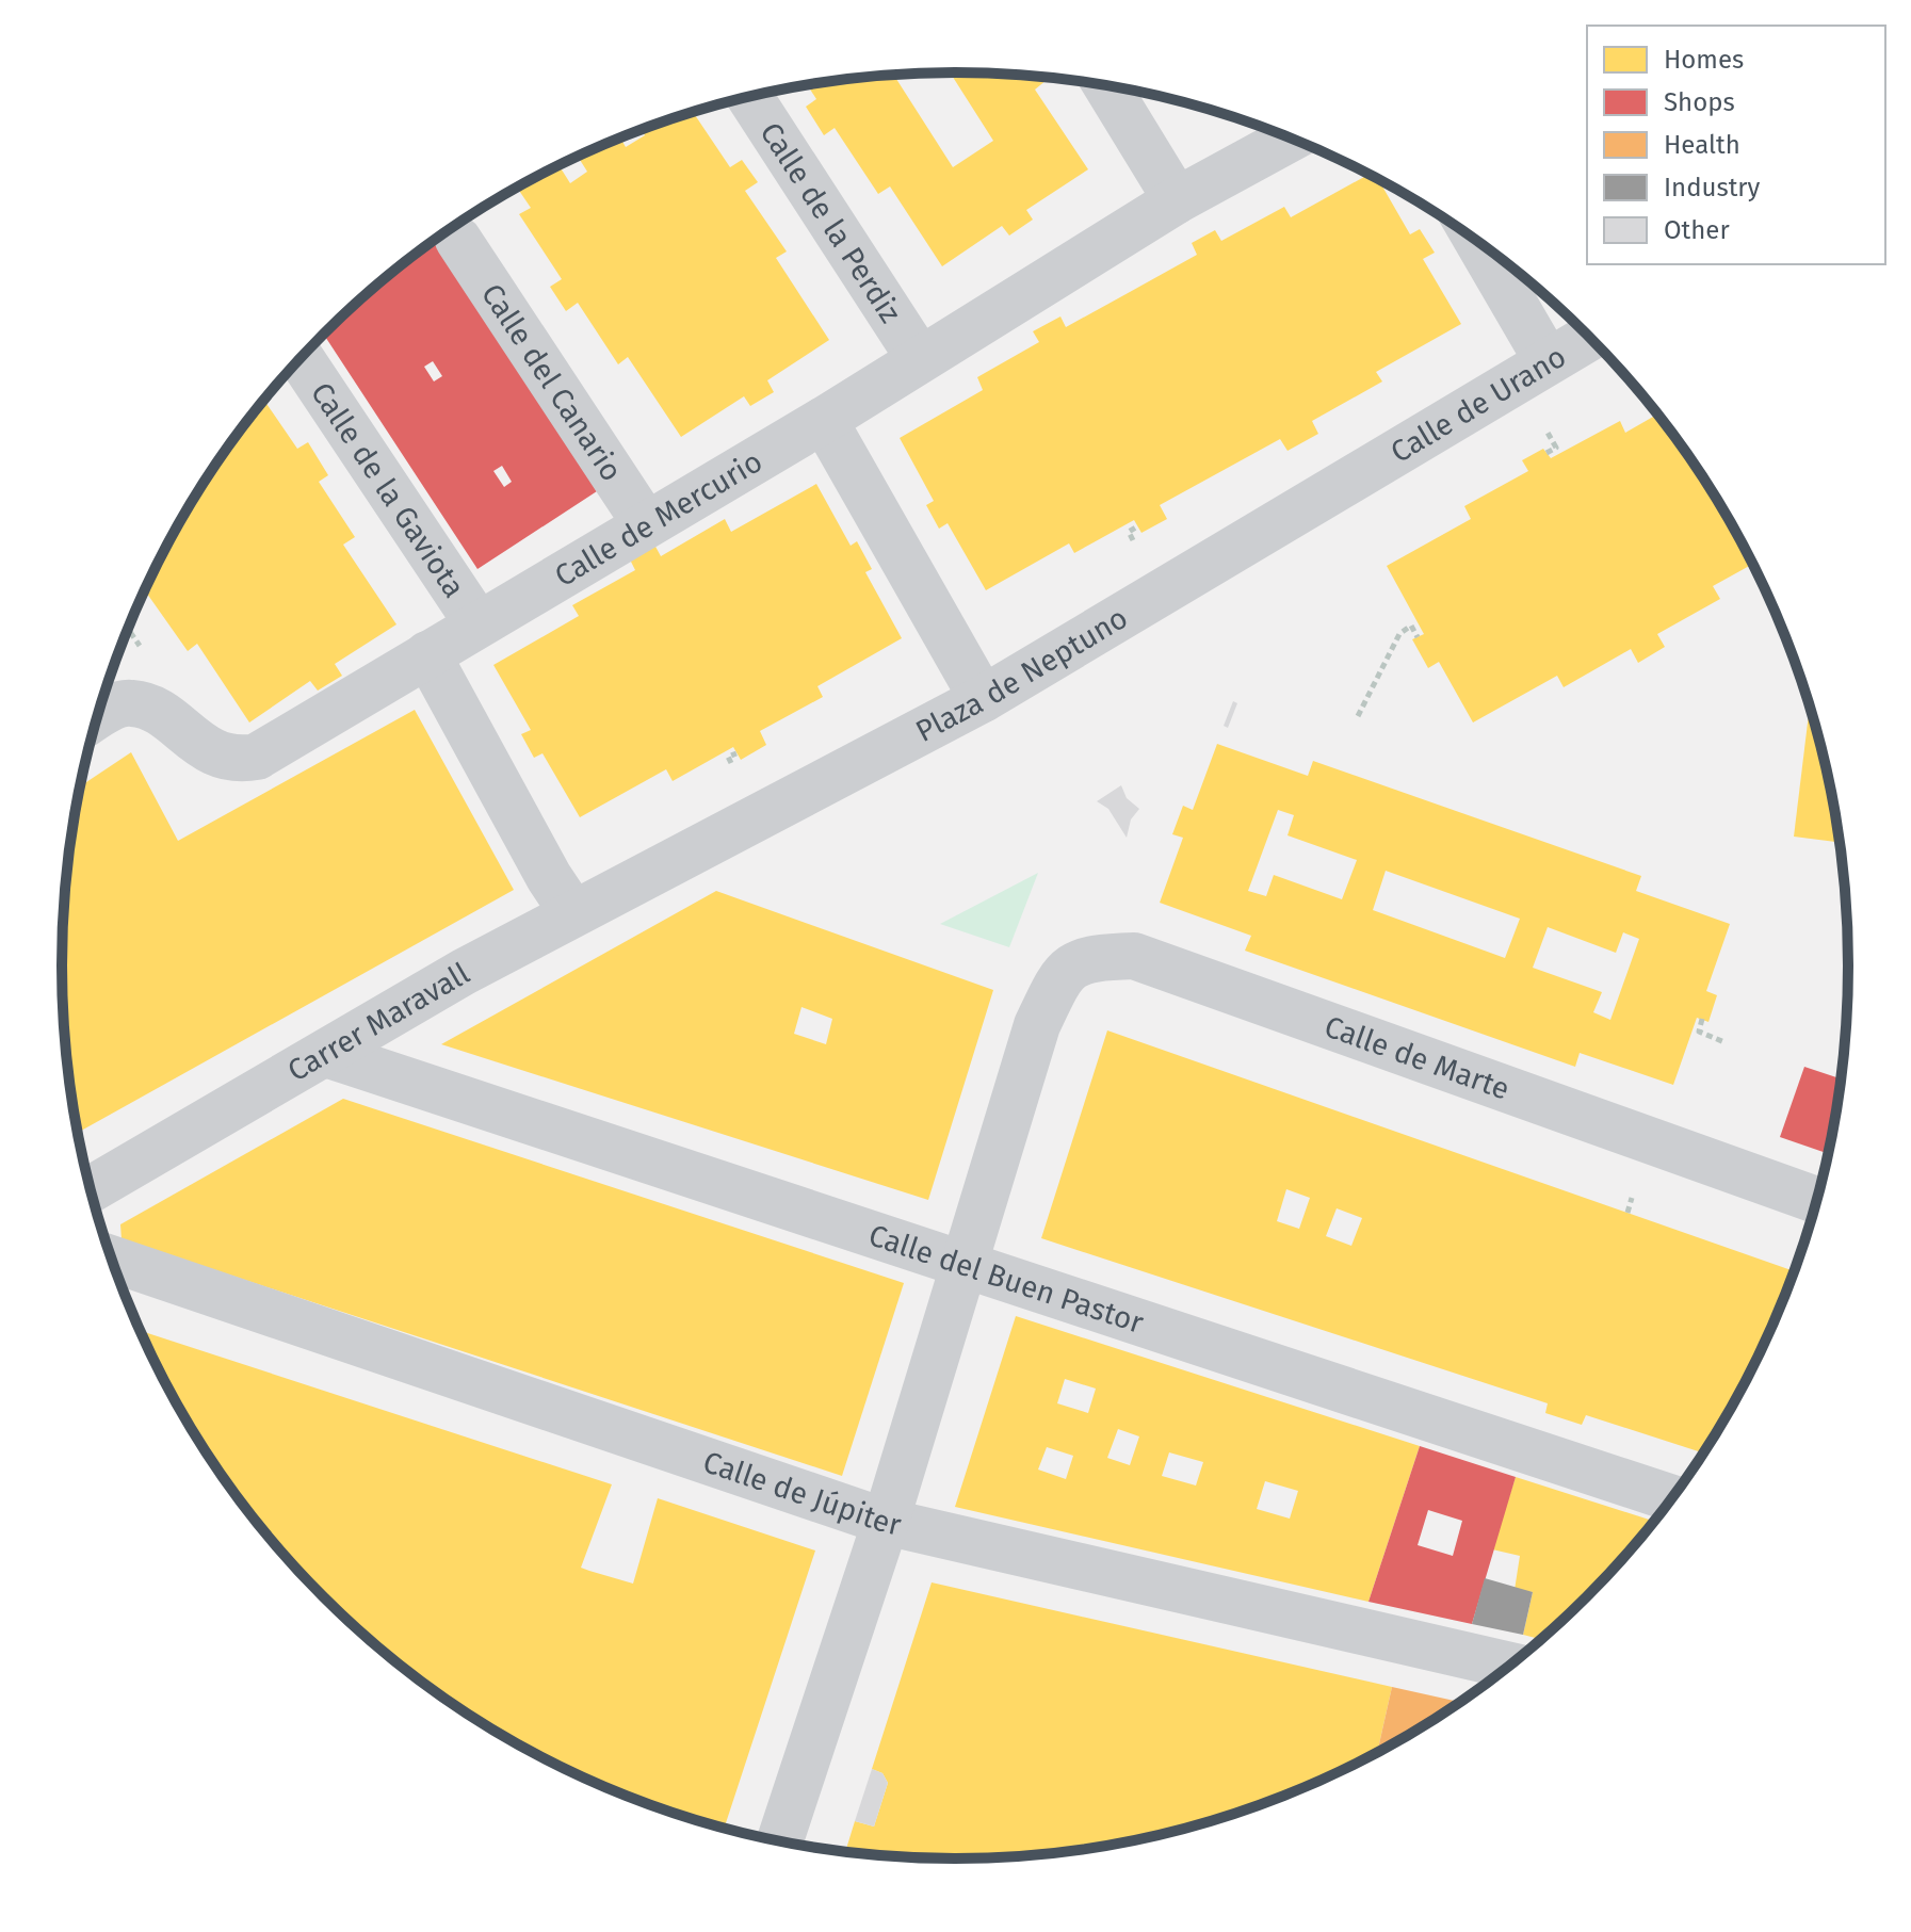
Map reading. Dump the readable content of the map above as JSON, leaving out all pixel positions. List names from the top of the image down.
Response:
{
  "streets": {
    "street": [
      "Calle de la Perdiz",
      "Calle del Canario",
      "Calle de Urano",
      "Calle de la Gaviota",
      "Calle de Mercurio",
      "Plaza de Neptuno",
      "Carrer Maravall",
      "Calle de Marte",
      "Calle del Buen Pastor",
      "Calle de Júpiter"
    ]
  },
  "crossings": [
    ["Calle de la Perdiz", "Calle de Mercurio"],
    ["Calle del Canario", "Calle de Mercurio"],
    ["Calle de Urano", "Plaza de Neptuno"],
    ["Calle de la Gaviota", "Calle de Mercurio"],
    ["Plaza de Neptuno", "Carrer Maravall"],
    ["Carrer Maravall", "Calle del Buen Pastor"],
    ["Calle de Marte", "Calle del Buen Pastor"],
    ["Calle de Marte", "Calle de Júpiter"]
  ],
  "legend": [
    "Homes",
    "Shops",
    "Health",
    "Industry",
    "Other"
  ]
}
